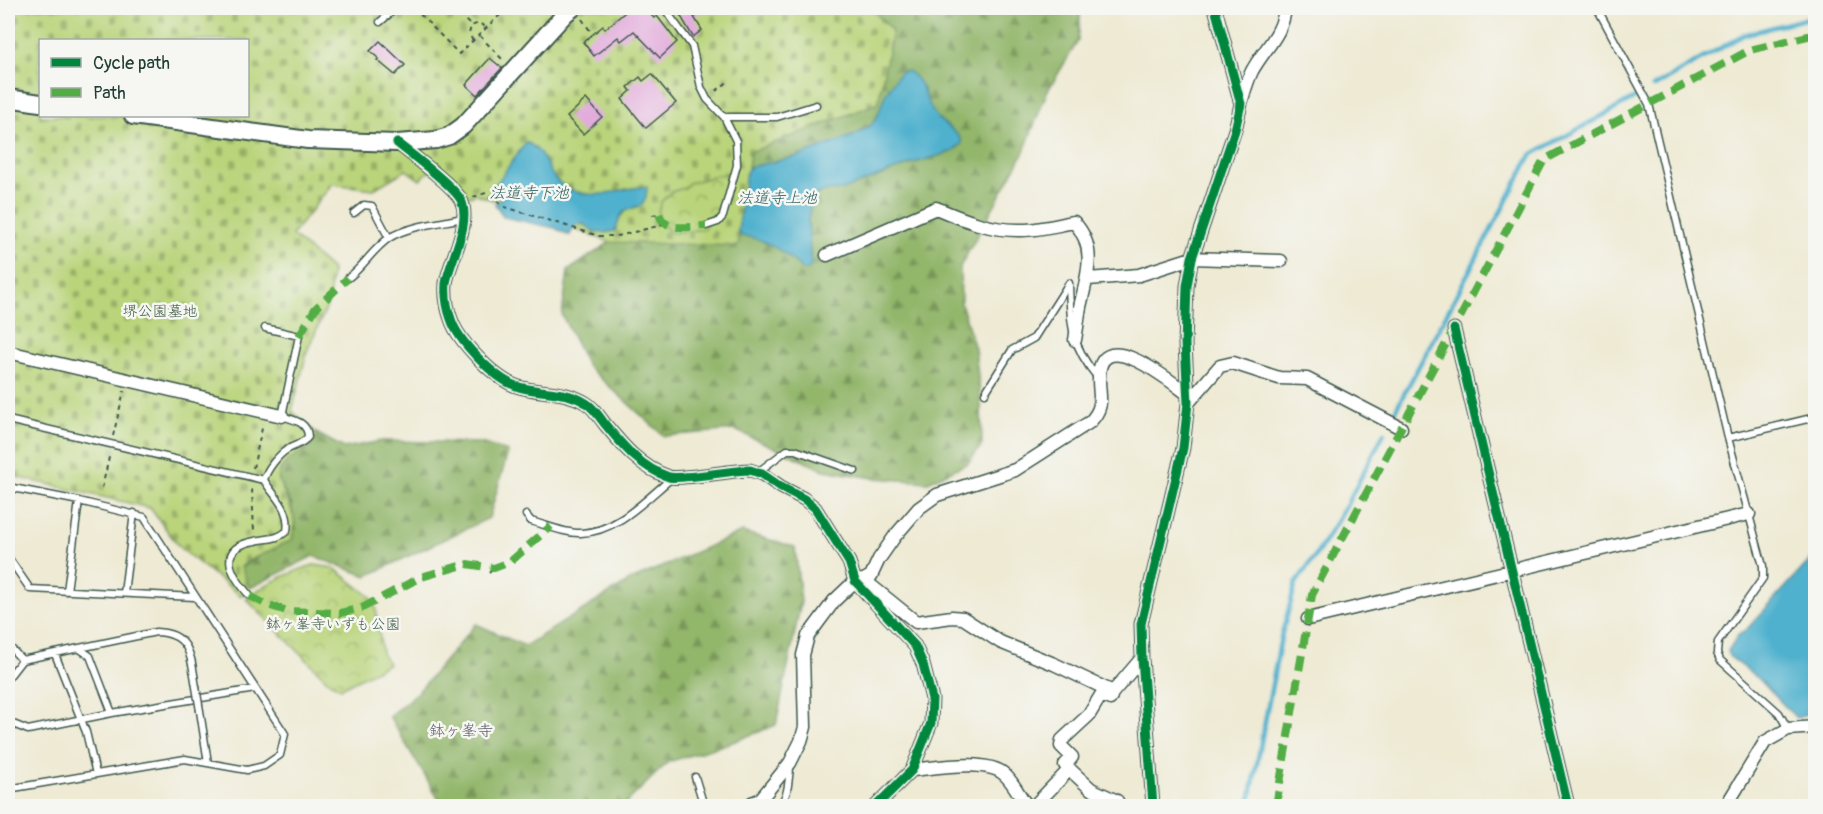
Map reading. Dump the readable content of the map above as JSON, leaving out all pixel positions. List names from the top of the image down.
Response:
{
  "districts": ["鉢ヶ峯寺"],
  "water": ["法道寺下池", "法道寺上池"],
  "parks": ["堺公園墓地", "鉢ヶ峯寺いずも公園"],
  "legend": ["Cycle path", "Path"]
}
